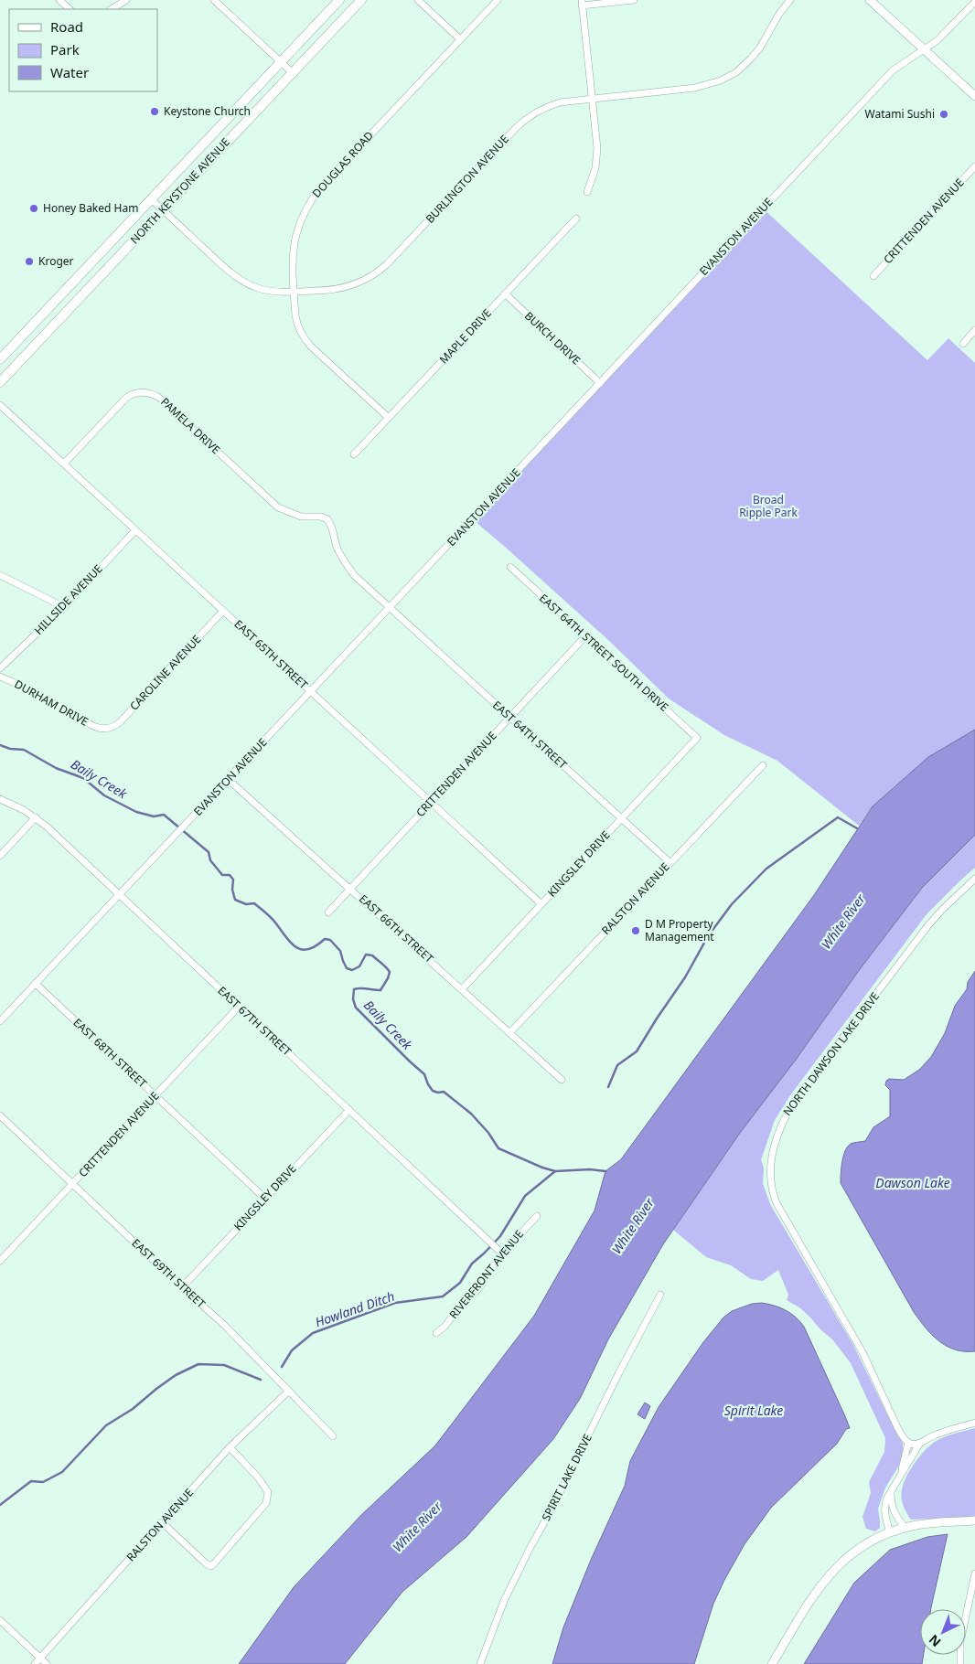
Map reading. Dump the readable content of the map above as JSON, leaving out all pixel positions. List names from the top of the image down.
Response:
{
  "streets": {
    "main road": ["NORTH KEYSTONE AVENUE"],
    "street": [
      "DOUGLAS ROAD",
      "BURLINGTON AVENUE",
      "CRITTENDEN AVENUE",
      "EVANSTON AVENUE",
      "MAPLE DRIVE",
      "BURCH DRIVE",
      "PAMELA DRIVE",
      "HILLSIDE AVENUE",
      "EAST 64TH STREET SOUTH DRIVE",
      "EAST 65TH STREET",
      "CAROLINE AVENUE",
      "DURHAM DRIVE",
      "EAST 64TH STREET",
      "KINGSLEY DRIVE",
      "RALSTON AVENUE",
      "EAST 66TH STREET",
      "EAST 67TH STREET",
      "EAST 68TH STREET",
      "NORTH DAWSON LAKE DRIVE",
      "EAST 69TH STREET",
      "RIVERFRONT AVENUE",
      "SPIRIT LAKE DRIVE"
    ]
  },
  "crossings": [
    ["DOUGLAS ROAD", "BURLINGTON AVENUE"],
    ["DOUGLAS ROAD", "MAPLE DRIVE"],
    ["BURLINGTON AVENUE", "NORTH KEYSTONE AVENUE"],
    ["CRITTENDEN AVENUE", "EAST 64TH STREET SOUTH DRIVE"],
    ["CRITTENDEN AVENUE", "EAST 65TH STREET"],
    ["CRITTENDEN AVENUE", "EAST 64TH STREET"],
    ["CRITTENDEN AVENUE", "EAST 66TH STREET"],
    ["CRITTENDEN AVENUE", "EAST 67TH STREET"],
    ["CRITTENDEN AVENUE", "EAST 68TH STREET"],
    ["CRITTENDEN AVENUE", "EAST 69TH STREET"],
    ["EVANSTON AVENUE", "BURCH DRIVE"],
    ["EVANSTON AVENUE", "PAMELA DRIVE"],
    ["EVANSTON AVENUE", "EAST 65TH STREET"],
    ["EVANSTON AVENUE", "EAST 64TH STREET"],
    ["EVANSTON AVENUE", "EAST 66TH STREET"],
    ["EVANSTON AVENUE", "EAST 67TH STREET"],
    ["EVANSTON AVENUE", "EAST 68TH STREET"],
    ["MAPLE DRIVE", "BURCH DRIVE"],
    ["PAMELA DRIVE", "EAST 65TH STREET"],
    ["PAMELA DRIVE", "EAST 64TH STREET"],
    ["HILLSIDE AVENUE", "EAST 65TH STREET"],
    ["EAST 64TH STREET SOUTH DRIVE", "KINGSLEY DRIVE"],
    ["EAST 65TH STREET", "CAROLINE AVENUE"],
    ["EAST 65TH STREET", "KINGSLEY DRIVE"],
    ["CAROLINE AVENUE", "DURHAM DRIVE"],
    ["EAST 64TH STREET", "KINGSLEY DRIVE"],
    ["EAST 64TH STREET", "RALSTON AVENUE"],
    ["KINGSLEY DRIVE", "EAST 66TH STREET"],
    ["KINGSLEY DRIVE", "EAST 67TH STREET"],
    ["KINGSLEY DRIVE", "EAST 68TH STREET"],
    ["KINGSLEY DRIVE", "EAST 69TH STREET"],
    ["RALSTON AVENUE", "EAST 66TH STREET"],
    ["RALSTON AVENUE", "EAST 69TH STREET"],
    ["EAST 67TH STREET", "RIVERFRONT AVENUE"]
  ],
  "water": [
    "Baily Creek",
    "White River",
    "Dawson Lake",
    "Howland Ditch",
    "Spirit Lake"
  ],
  "parks": ["Broad Ripple Park"],
  "places": [
    "Keystone Church",
    "Watami Sushi",
    "Honey Baked Ham",
    "Kroger",
    "D M Property Management"
  ],
  "legend": ["Road", "Park", "Water"],
  "north": "bottom left"
}
